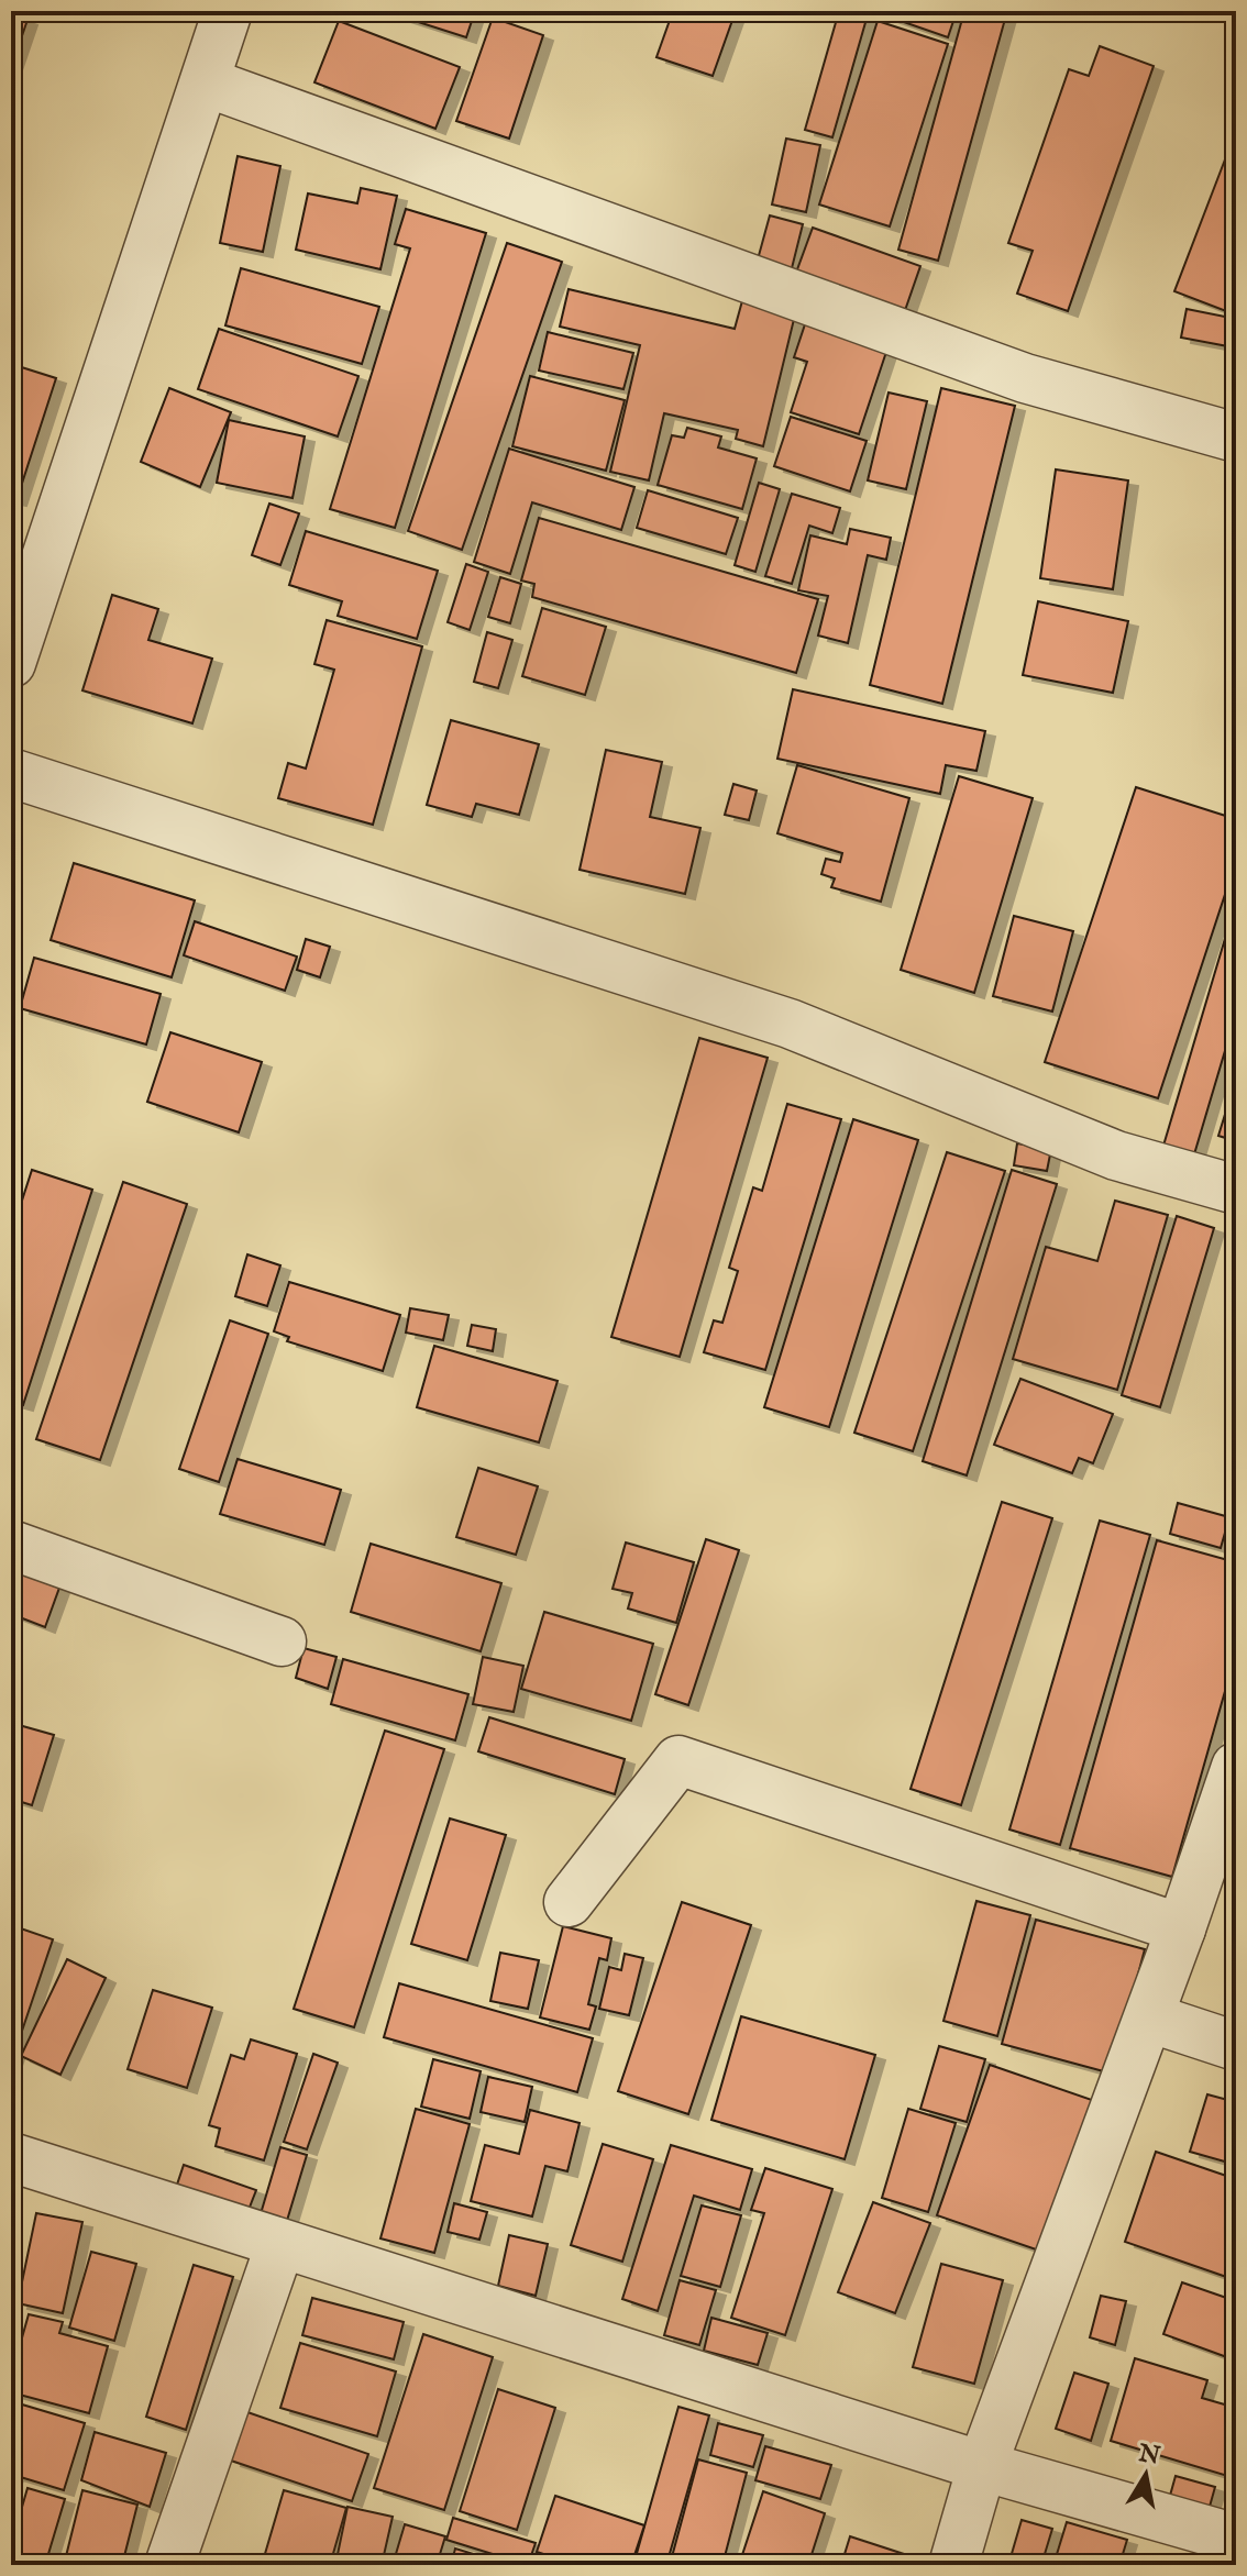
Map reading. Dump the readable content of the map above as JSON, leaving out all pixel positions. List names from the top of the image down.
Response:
{
  "north": "top"
}
